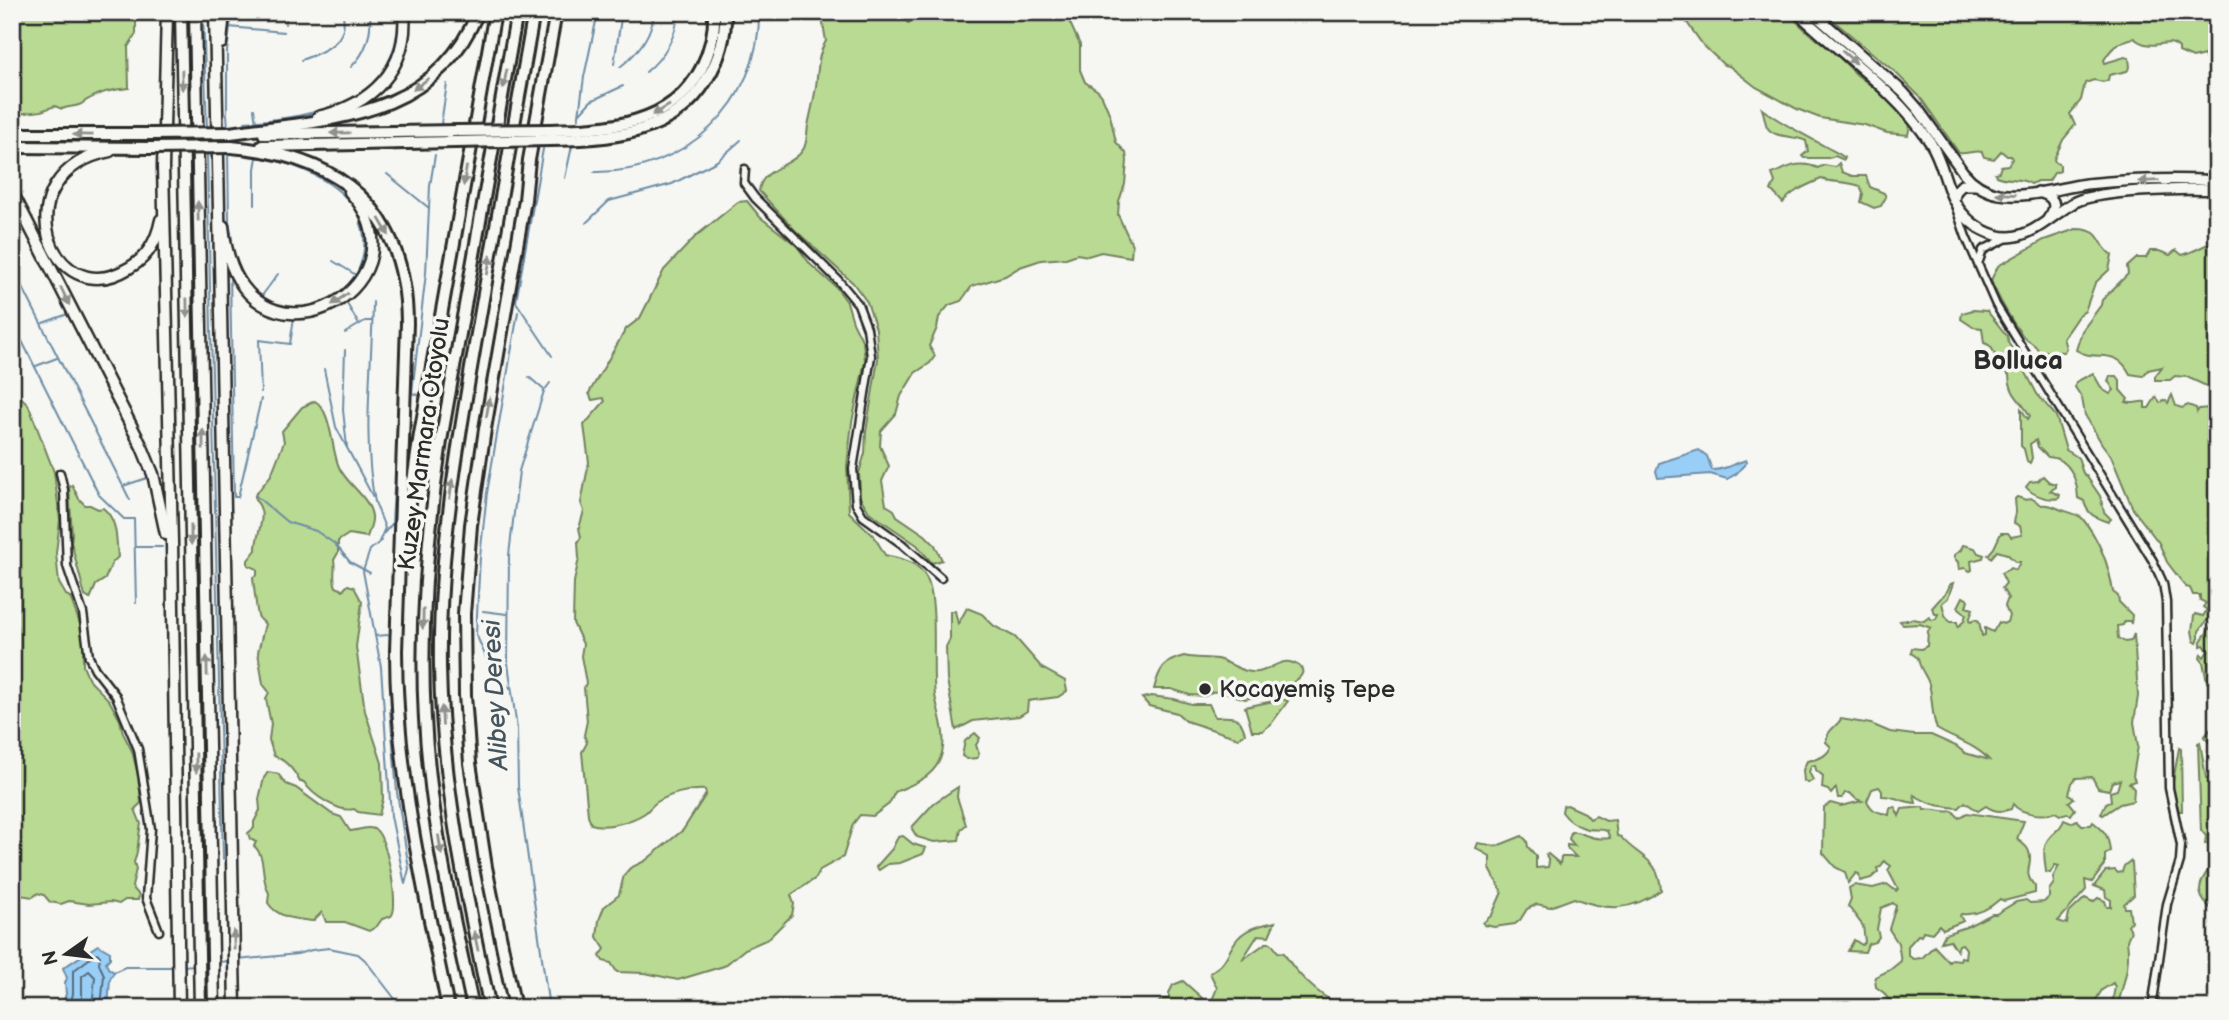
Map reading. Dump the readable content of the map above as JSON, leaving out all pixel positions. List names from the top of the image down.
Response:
{
  "streets": {
    "highway": ["Kuzey Marmara Otoyolu"]
  },
  "districts": ["Bolluca"],
  "water": ["Alibey Deresi"],
  "places": ["Kocayemiş Tepe"],
  "north": "left"
}
